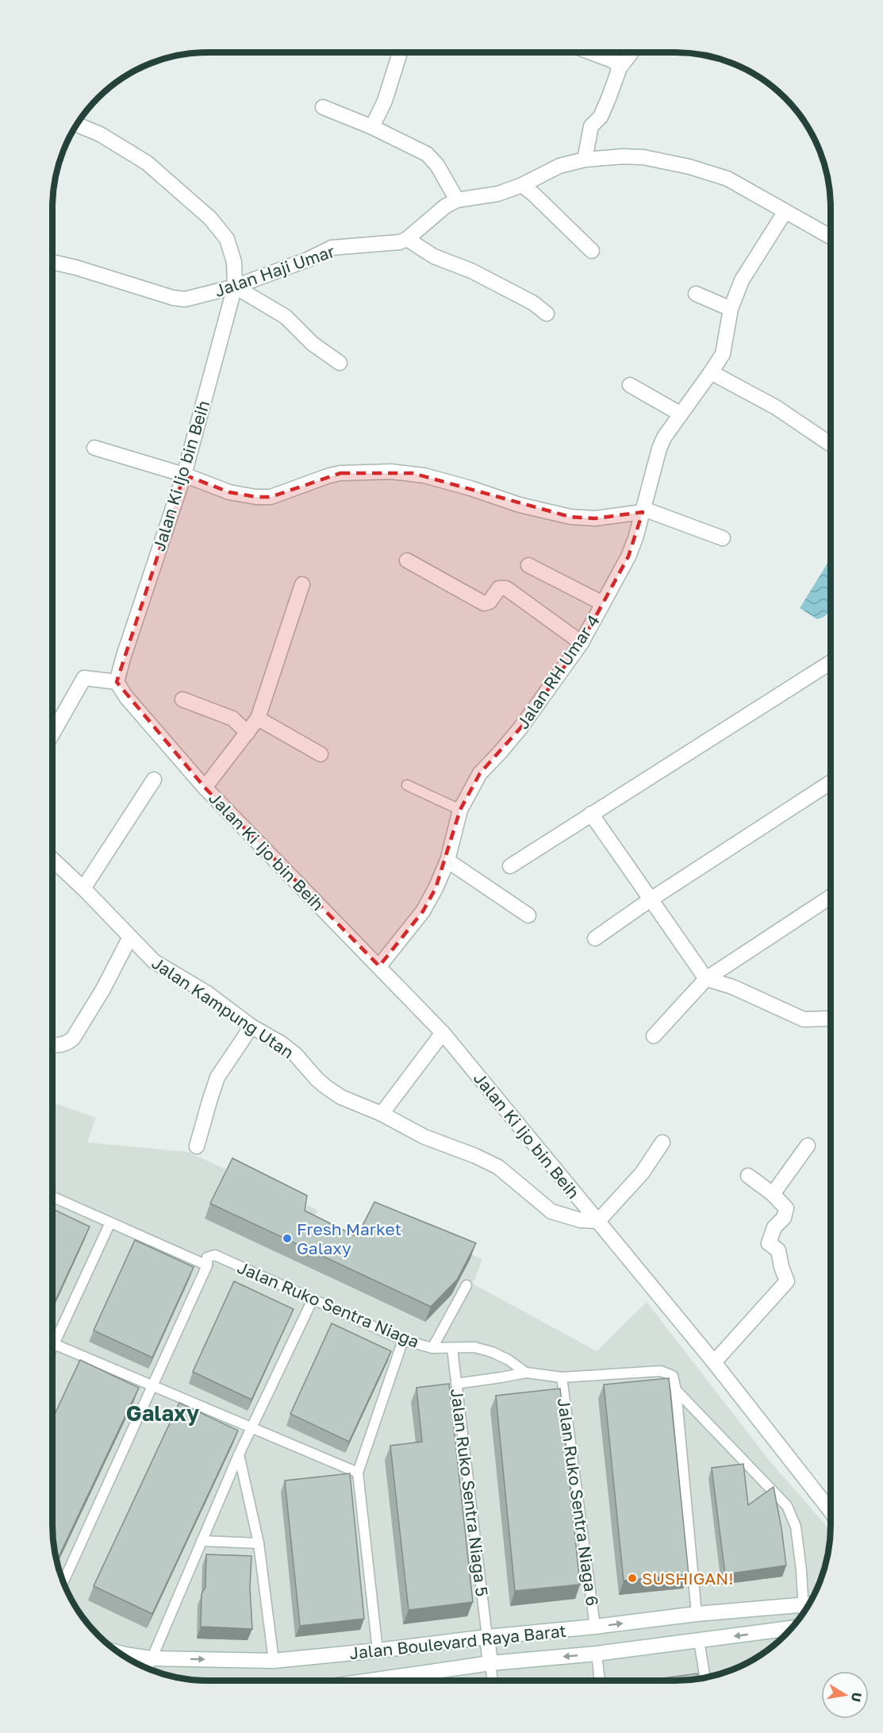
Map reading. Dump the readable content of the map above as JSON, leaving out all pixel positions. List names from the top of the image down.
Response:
{
  "streets": {
    "street": [
      "Jalan Haji Umar",
      "Jalan Ki Ijo bin Beih",
      "Jalan RH Umar 4",
      "Jalan Kampung Utan",
      "Jalan Boulevard Raya Barat"
    ],
    "lane": ["Jalan Ruko Sentra Niaga", "Jalan Ruko Sentra Niaga 5", "Jalan Ruko Sentra Niaga 6"]
  },
  "crossings": [
    ["Jalan Haji Umar", "Jalan Ki Ijo bin Beih"],
    ["Jalan Ki Ijo bin Beih", "Jalan RH Umar 4"],
    ["Jalan Ki Ijo bin Beih", "Jalan Kampung Utan"],
    ["Jalan Ruko Sentra Niaga", "Jalan Ruko Sentra Niaga 5"],
    ["Jalan Ruko Sentra Niaga", "Jalan Ruko Sentra Niaga 6"],
    ["Jalan Ruko Sentra Niaga 5", "Jalan Boulevard Raya Barat"],
    ["Jalan Ruko Sentra Niaga 6", "Jalan Boulevard Raya Barat"]
  ],
  "districts": ["Galaxy"],
  "places": ["Fresh Market Galaxy", "SUSHIGAN!"],
  "north": "right"
}
